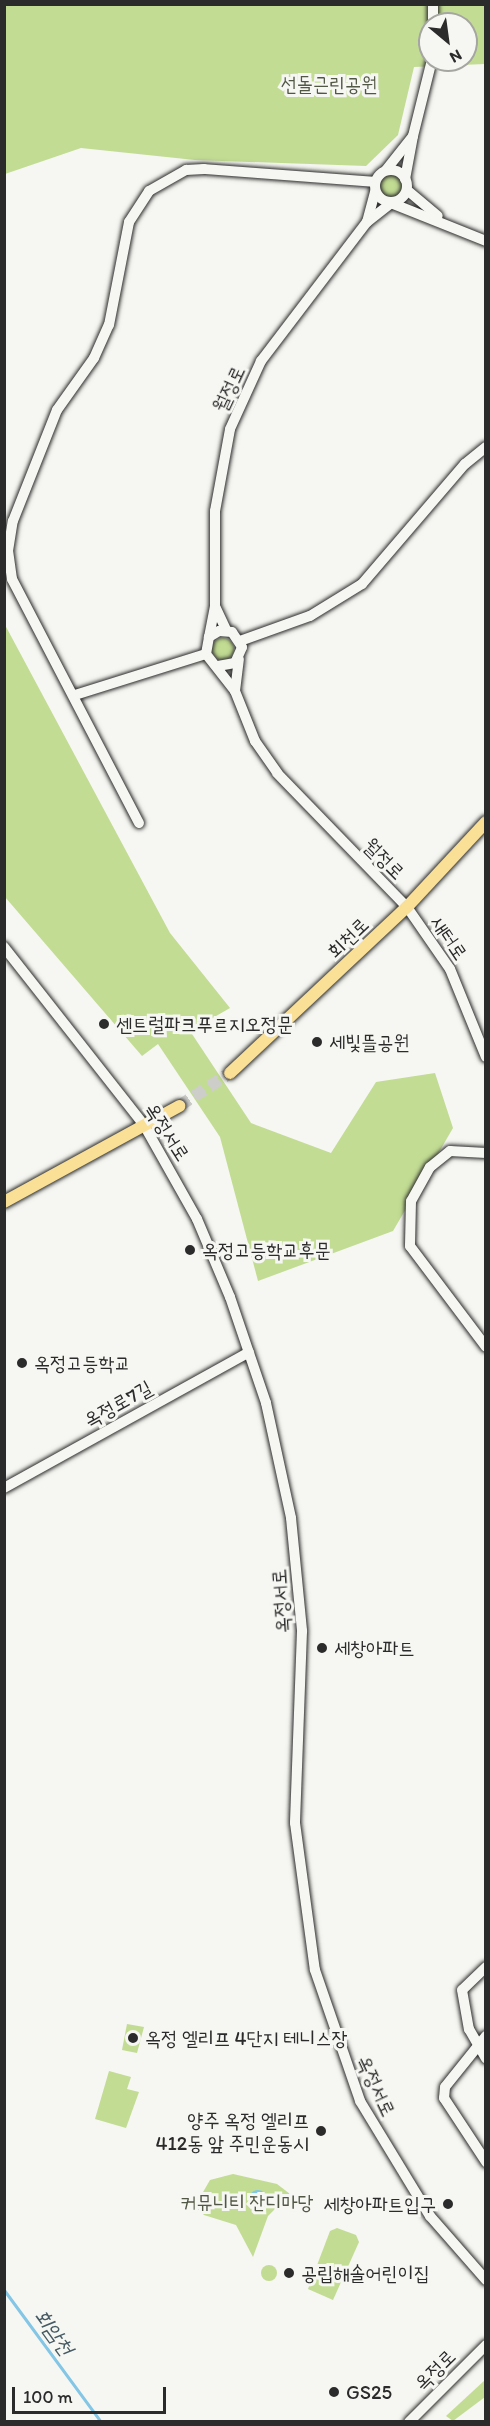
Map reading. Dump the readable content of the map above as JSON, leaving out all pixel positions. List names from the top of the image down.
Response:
{
  "streets": {
    "main road": ["회천로"],
    "street": [
      "월정로",
      "새터로",
      "옥정서로",
      "옥정로7길",
      "옥정로"
    ]
  },
  "crossings": [
    ["월정로", "회천로"],
    ["월정로", "새터로"],
    ["회천로", "새터로"],
    ["옥정서로", "옥정로7길"]
  ],
  "water": ["회암천"],
  "parks": ["선돌근린공원", "커뮤니티 잔디마당"],
  "places": [
    "센트럴파크푸르지오정문",
    "세빛뜰공원",
    "옥정고등학교후문",
    "옥정고등학교",
    "세창아파트",
    "옥정 엘리프 4단지 테니스장",
    "양주 옥정 엘리프 412동 앞 주민운동시",
    "세창아파트입구",
    "공립해솔어린이집",
    "GS25"
  ],
  "scale_bar": "100 m",
  "north": "bottom right"
}
